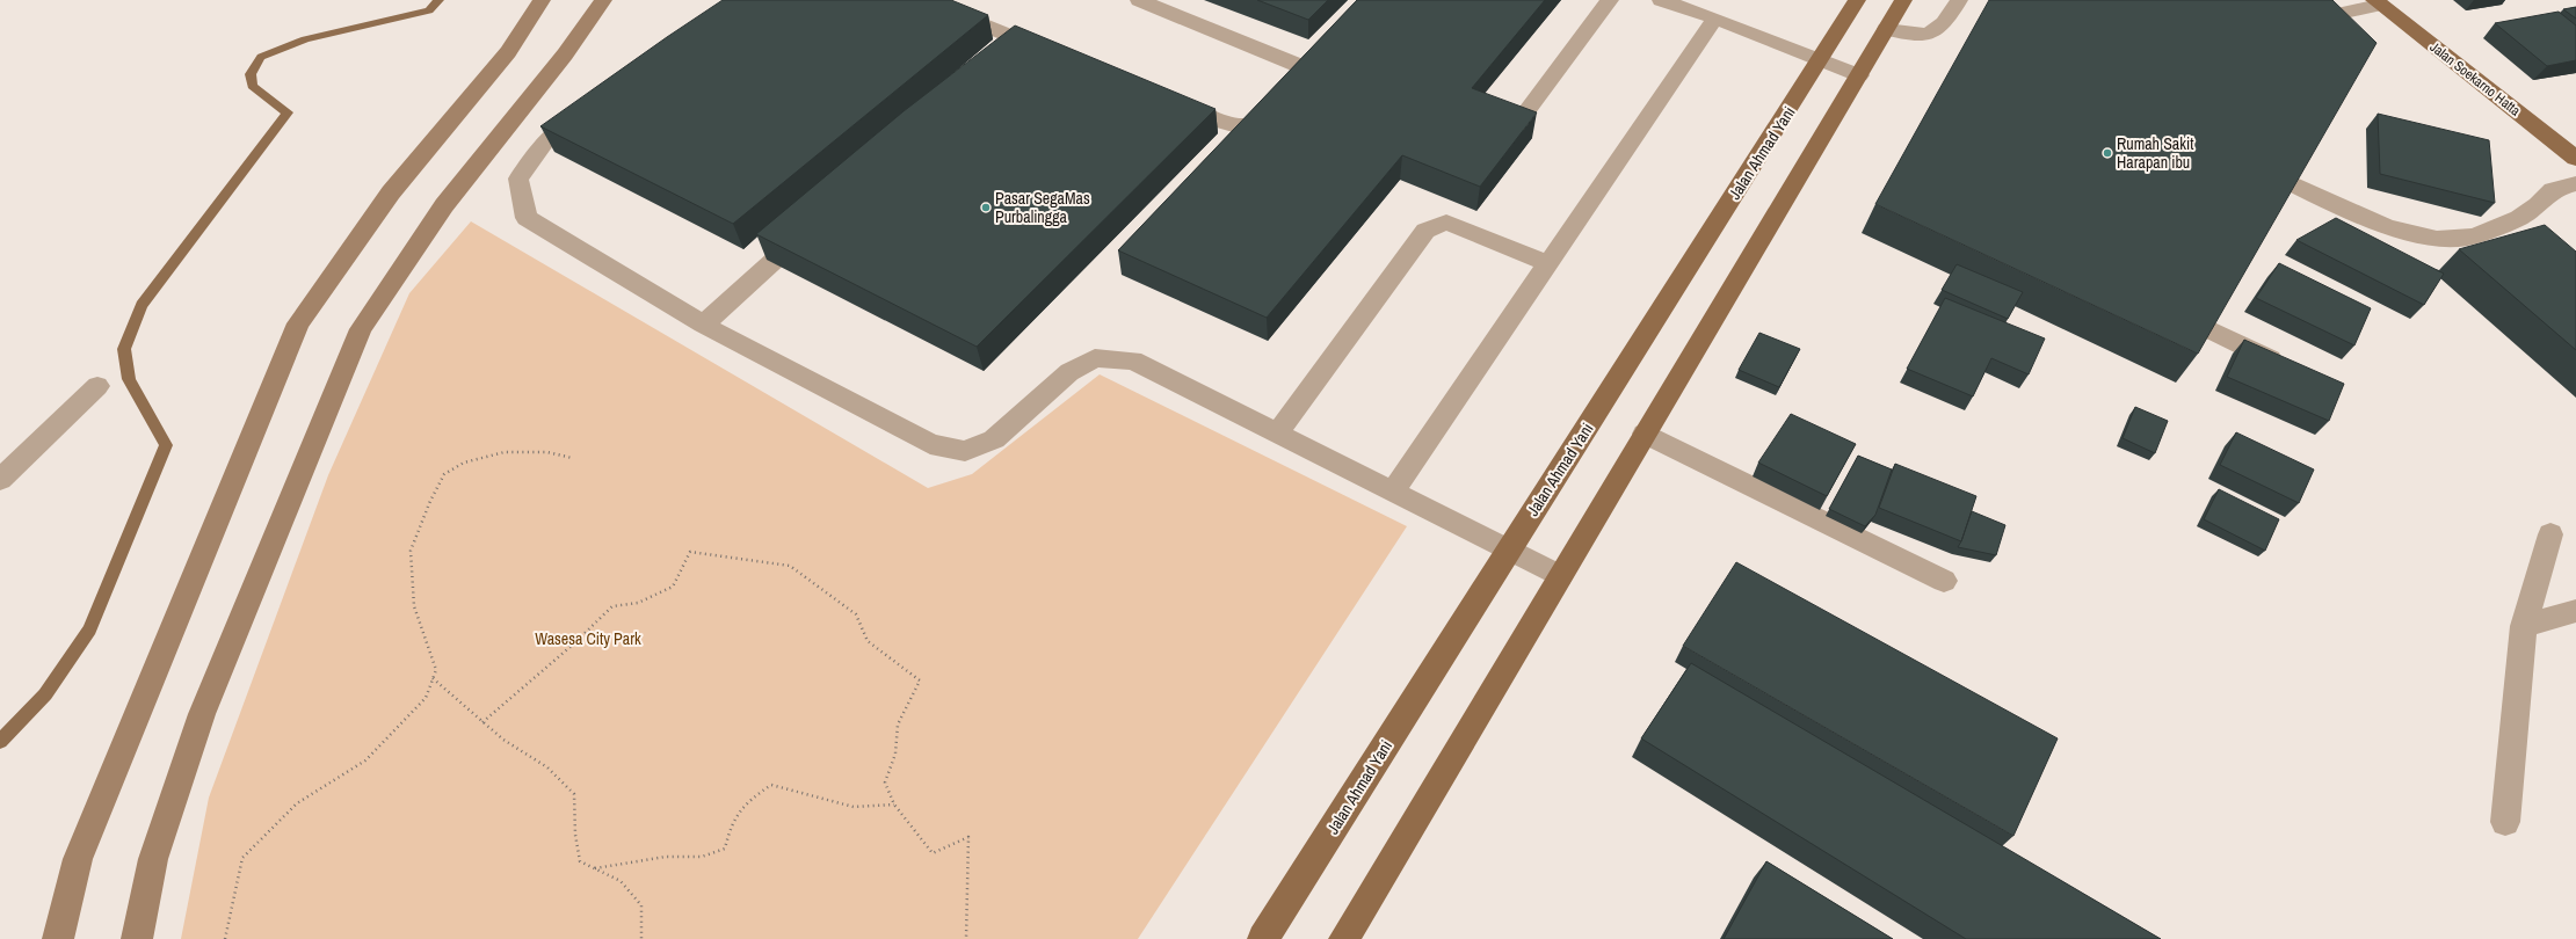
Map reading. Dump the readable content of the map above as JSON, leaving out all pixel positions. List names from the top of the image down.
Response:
{
  "streets": {
    "main road": ["Jalan Soekarno Hatta", "Jalan Ahmad Yani"]
  },
  "parks": ["Wasesa City Park"],
  "places": ["Rumah Sakit Harapan ibu", "Pasar SegaMas Purbalingga"]
}
